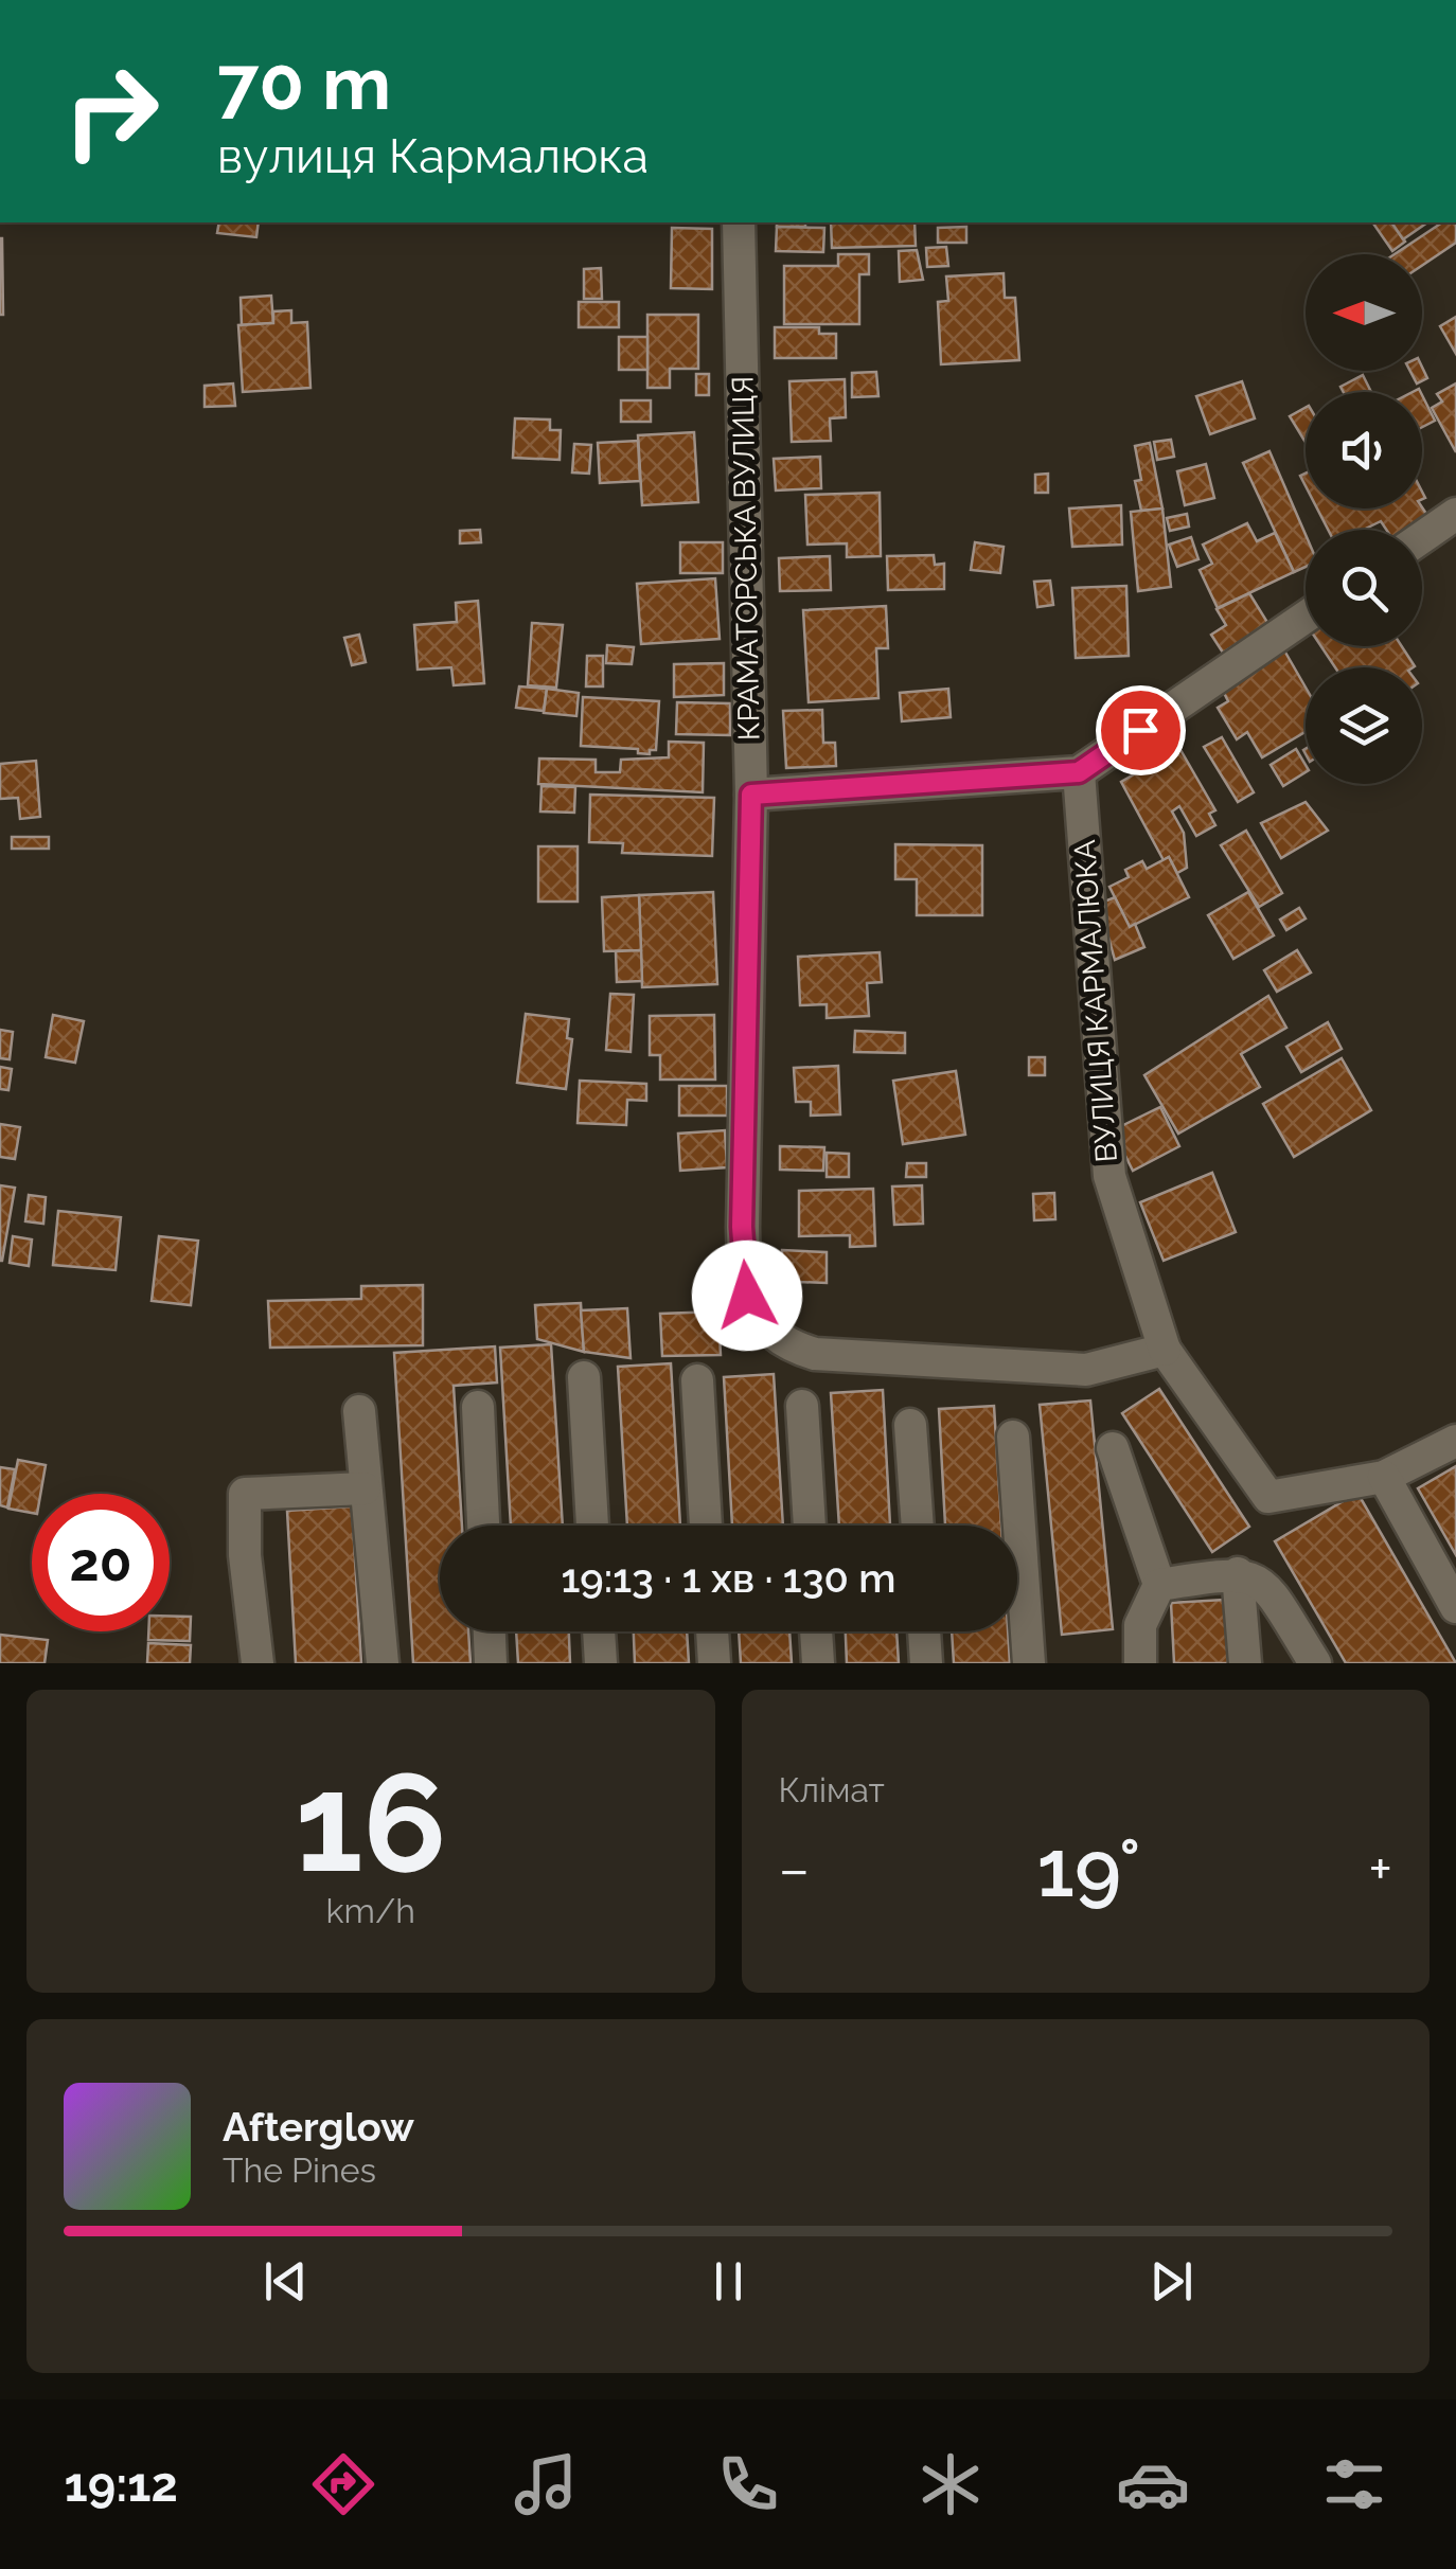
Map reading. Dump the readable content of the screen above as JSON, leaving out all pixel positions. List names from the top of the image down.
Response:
{
  "streets": {
    "street": ["КРАМАТОРСЬКА ВУЛИЦЯ", "ВУЛИЦЯ КАРМАЛЮКА"]
  },
  "crossings": [
    ["КРАМАТОРСЬКА ВУЛИЦЯ", "ВУЛИЦЯ КАРМАЛЮКА"]
  ],
  "north": "left",
  "page": {
    "turn": ["70 m", "вулиця Кармалюка"],
    "limit": "20",
    "trip": "19:13 · 1 хв · 130 m",
    "tile": [
      ["16", "km/h"],
      "Клімат"
    ],
    "heat": ["−", "19°", "+"],
    "song": ["Afterglow", "The Pines"],
    "tabs": "19:12"
  }
}
